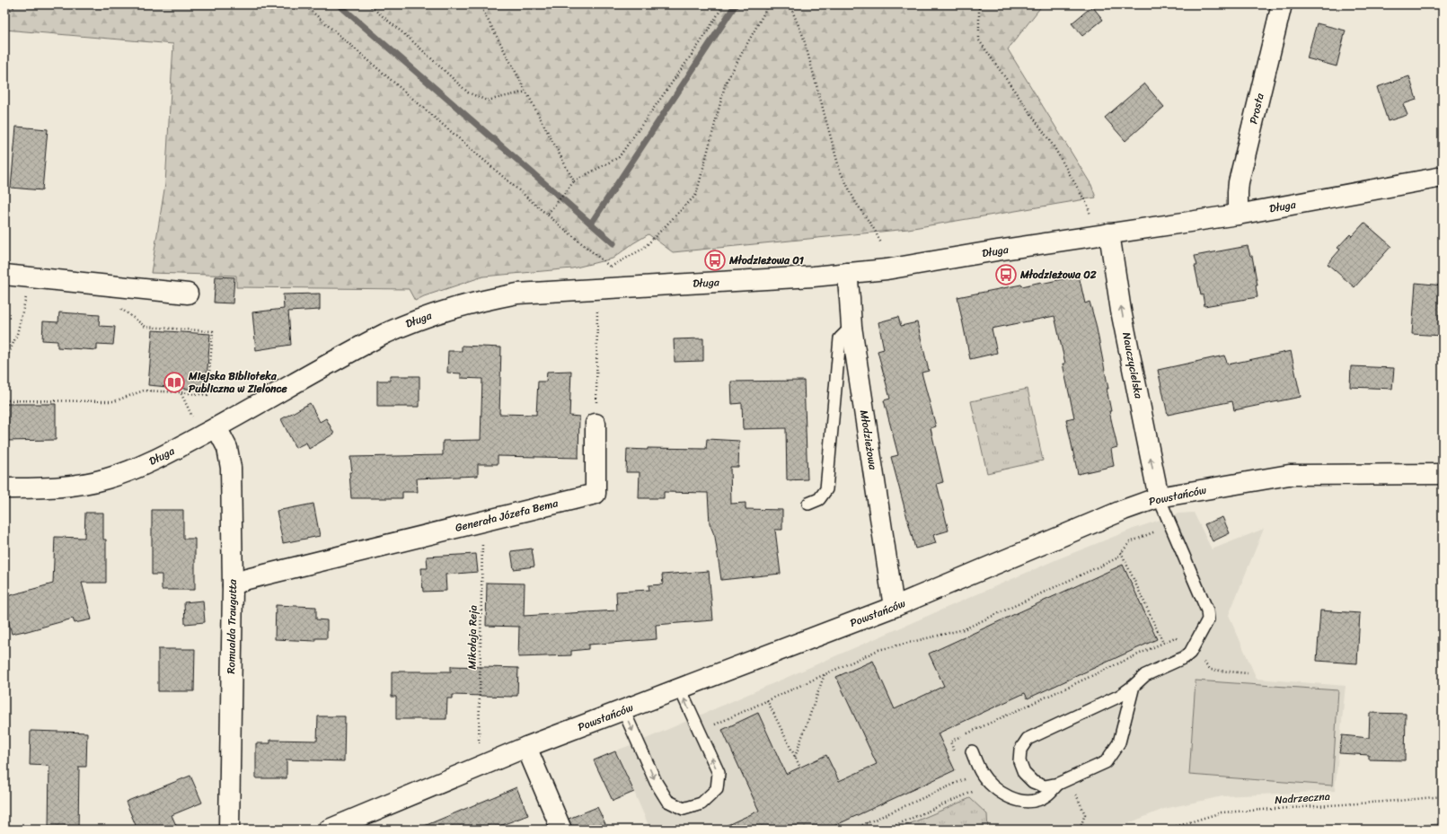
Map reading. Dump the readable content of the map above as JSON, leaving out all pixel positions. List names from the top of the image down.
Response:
{
  "streets": {
    "street": [
      "Prosta",
      "Długa",
      "Nauczycielska",
      "Młodzieżowa",
      "Powstańców",
      "Generała Józefa Bema",
      "Romualda Traugutta"
    ],
    "path": ["Mikołaja Reja", "Nadrzeczna"]
  },
  "crossings": [
    ["Prosta", "Długa"],
    ["Długa", "Nauczycielska"],
    ["Długa", "Młodzieżowa"],
    ["Długa", "Romualda Traugutta"],
    ["Nauczycielska", "Powstańców"],
    ["Młodzieżowa", "Powstańców"],
    ["Generała Józefa Bema", "Romualda Traugutta"],
    ["Generała Józefa Bema", "Mikołaja Reja"]
  ],
  "one_way": ["Nauczycielska"],
  "places": {
    "bus stop": ["Młodzieżowa 01", "Młodzieżowa 02"],
    "library": ["Miejska Biblioteka Publiczna w Zielonce"]
  }
}
